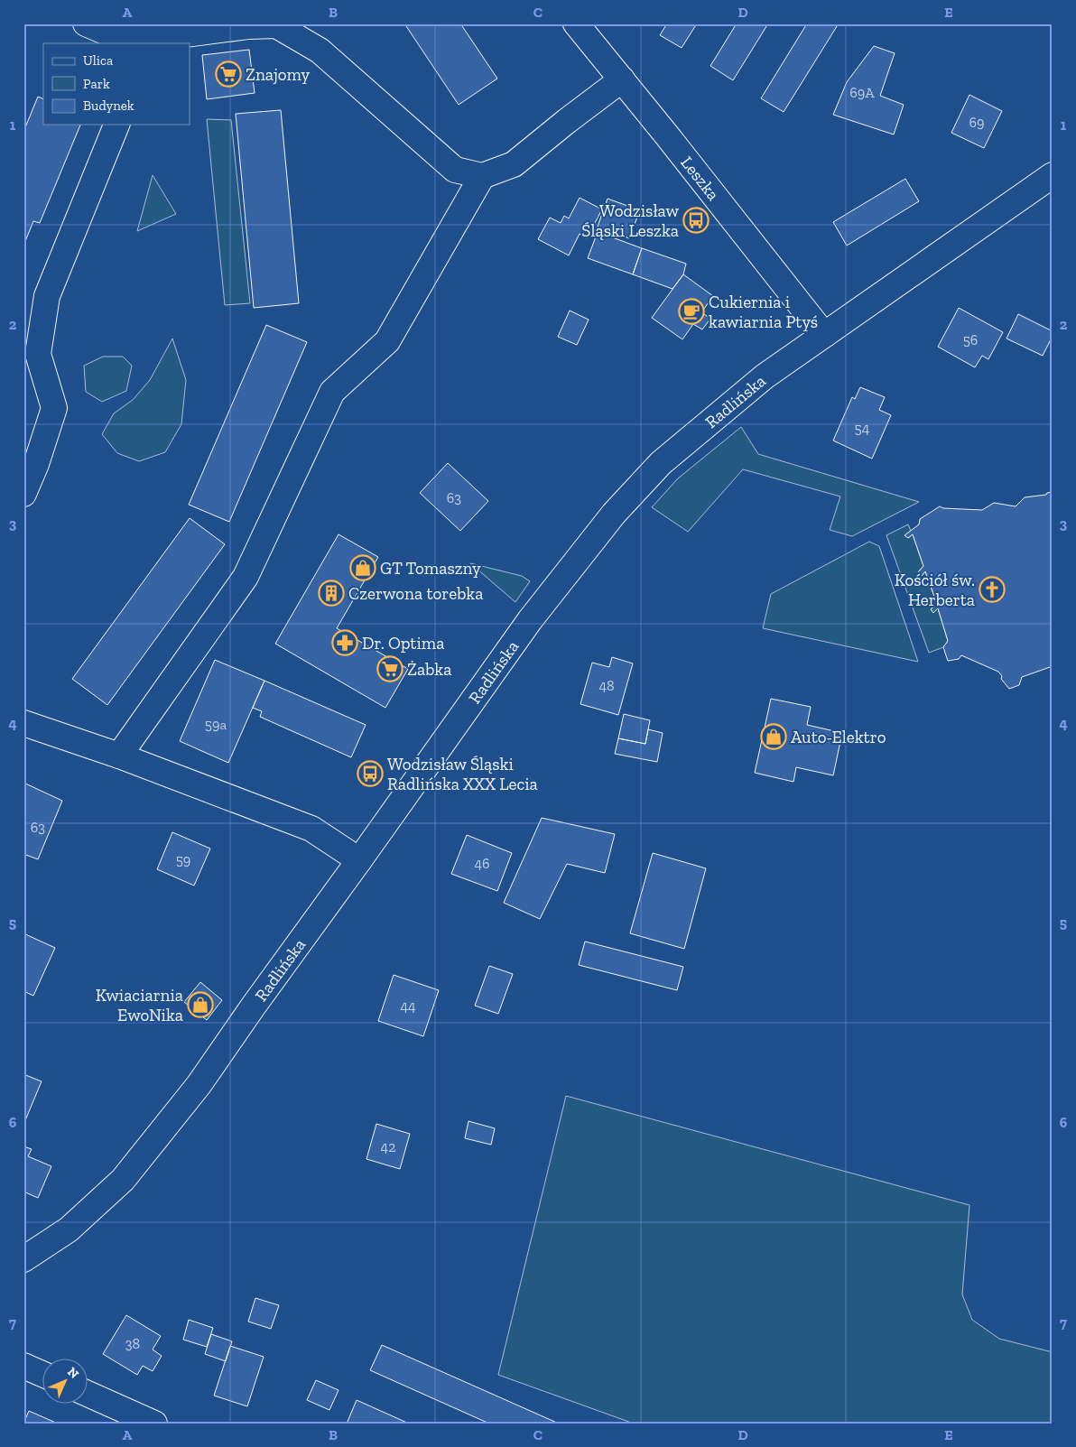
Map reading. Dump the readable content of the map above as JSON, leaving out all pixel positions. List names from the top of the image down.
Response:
{
  "streets": {
    "street": ["Leszka", "Radlińska"]
  },
  "crossings": [
    ["Leszka", "Radlińska"]
  ],
  "places": {
    "supermarket": ["Znajomy", "Żabka"],
    "bus stop": ["Wodzisław Śląski Leszka", "Wodzisław Śląski Radlińska XXX Lecia"],
    "cafe": ["Cukiernia i kawiarnia Ptyś"],
    "shop": ["GT Tomaszny", "Auto-Elektro", "Kwiaciarnia EwoNika"],
    "church": ["Kościół św. Herberta"],
    "building": ["Czerwona torebka"],
    "pharmacy": ["Dr. Optima"]
  },
  "house_numbers": [
    "69A",
    "69",
    "56",
    "54",
    "63",
    "48",
    "59a",
    "63",
    "59",
    "46",
    "44",
    "42",
    "38"
  ],
  "legend": ["Ulica", "Park", "Budynek"],
  "north": "top right",
  "grid": {
    "columns": [
      "A",
      "B",
      "C",
      "D",
      "E"
    ],
    "rows": [
      "1",
      "2",
      "3",
      "4",
      "5",
      "6",
      "7"
    ]
  }
}
